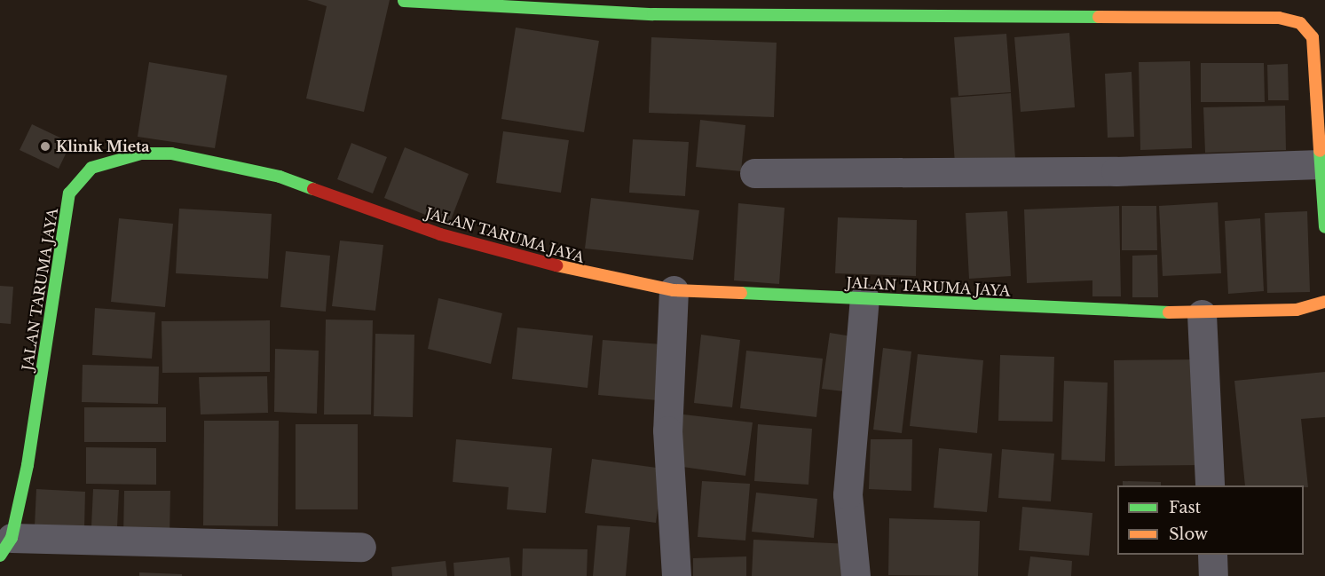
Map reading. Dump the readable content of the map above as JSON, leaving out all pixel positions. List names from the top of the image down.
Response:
{
  "streets": {
    "main road": ["JALAN TARUMA JAYA"]
  },
  "places": ["Klinik Mieta"],
  "legend": ["Fast", "Slow"]
}
